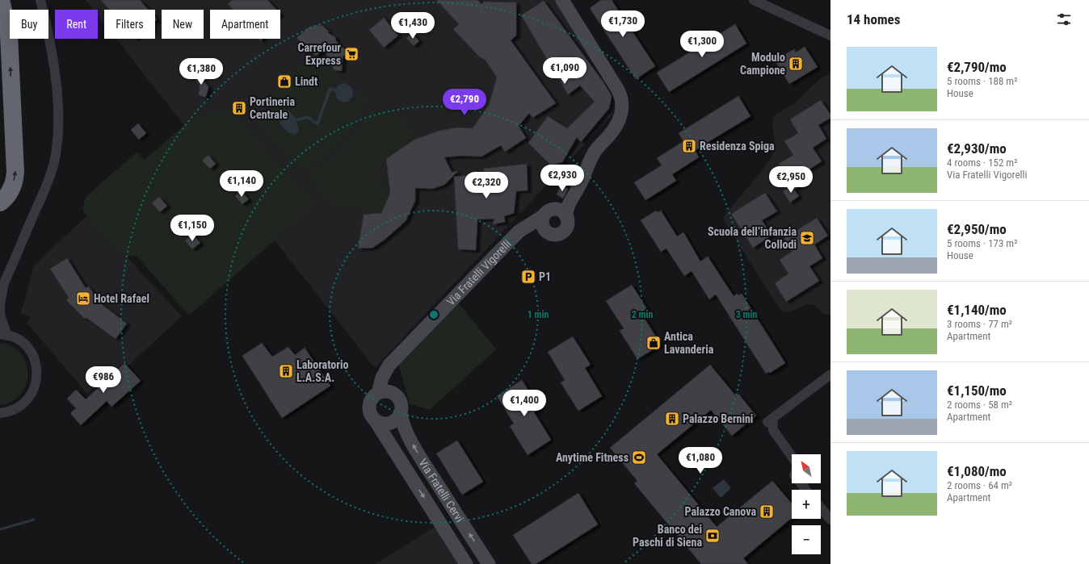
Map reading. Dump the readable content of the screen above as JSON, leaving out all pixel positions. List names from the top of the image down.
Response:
{
  "streets": {
    "street": ["Via Fratelli Vigorelli", "Via Fratelli Cervi"]
  },
  "crossings": [
    ["Via Fratelli Vigorelli", "Via Fratelli Cervi"]
  ],
  "places": {
    "supermarket": ["Carrefour Express"],
    "building": [
      "Modulo Campione",
      "Portineria Centrale",
      "Residenza Spiga",
      "Laboratorio L.A.S.A.",
      "Palazzo Bernini",
      "Palazzo Canova"
    ],
    "shop": ["Lindt", "Antica Lavanderia"],
    "school or university": ["Scuola dell’infanzia Collodi"],
    "parking": ["P1"],
    "hotel": ["Hotel Rafael"],
    "sports": ["Anytime Fitness"],
    "bank": ["Banco dei Paschi di Siena"]
  },
  "north": "top left",
  "page": {
    "heading": "14 homes",
    "chip": [
      "Buy",
      "Rent",
      "Filters",
      "New",
      "Apartment"
    ],
    "price": [
      "€1,730",
      "€1,430",
      "€1,300",
      "€1,090",
      "€1,380",
      "€2,790",
      "€2,930",
      "€2,950",
      "€1,140",
      "€2,320",
      "€1,150",
      "€986",
      "€1,400",
      "€1,080"
    ],
    "list": [
      {
        "name": "€2,790/mo",
        "note": "5 rooms · 188 m² · House"
      },
      {
        "name": "€2,930/mo",
        "note": "4 rooms · 152 m² · Via Fratelli Vigorelli"
      },
      {
        "name": "€2,950/mo",
        "note": "5 rooms · 173 m² · House"
      },
      {
        "name": "€1,140/mo",
        "note": "3 rooms · 77 m² · Apartment"
      },
      {
        "name": "€1,150/mo",
        "note": "2 rooms · 58 m² · Apartment"
      },
      {
        "name": "€1,080/mo",
        "note": "2 rooms · 64 m² · Apartment"
      }
    ],
    "map_buttons": ["+", "−"]
  },
  "rings": ["1 min", "2 min", "3 min"]
}
